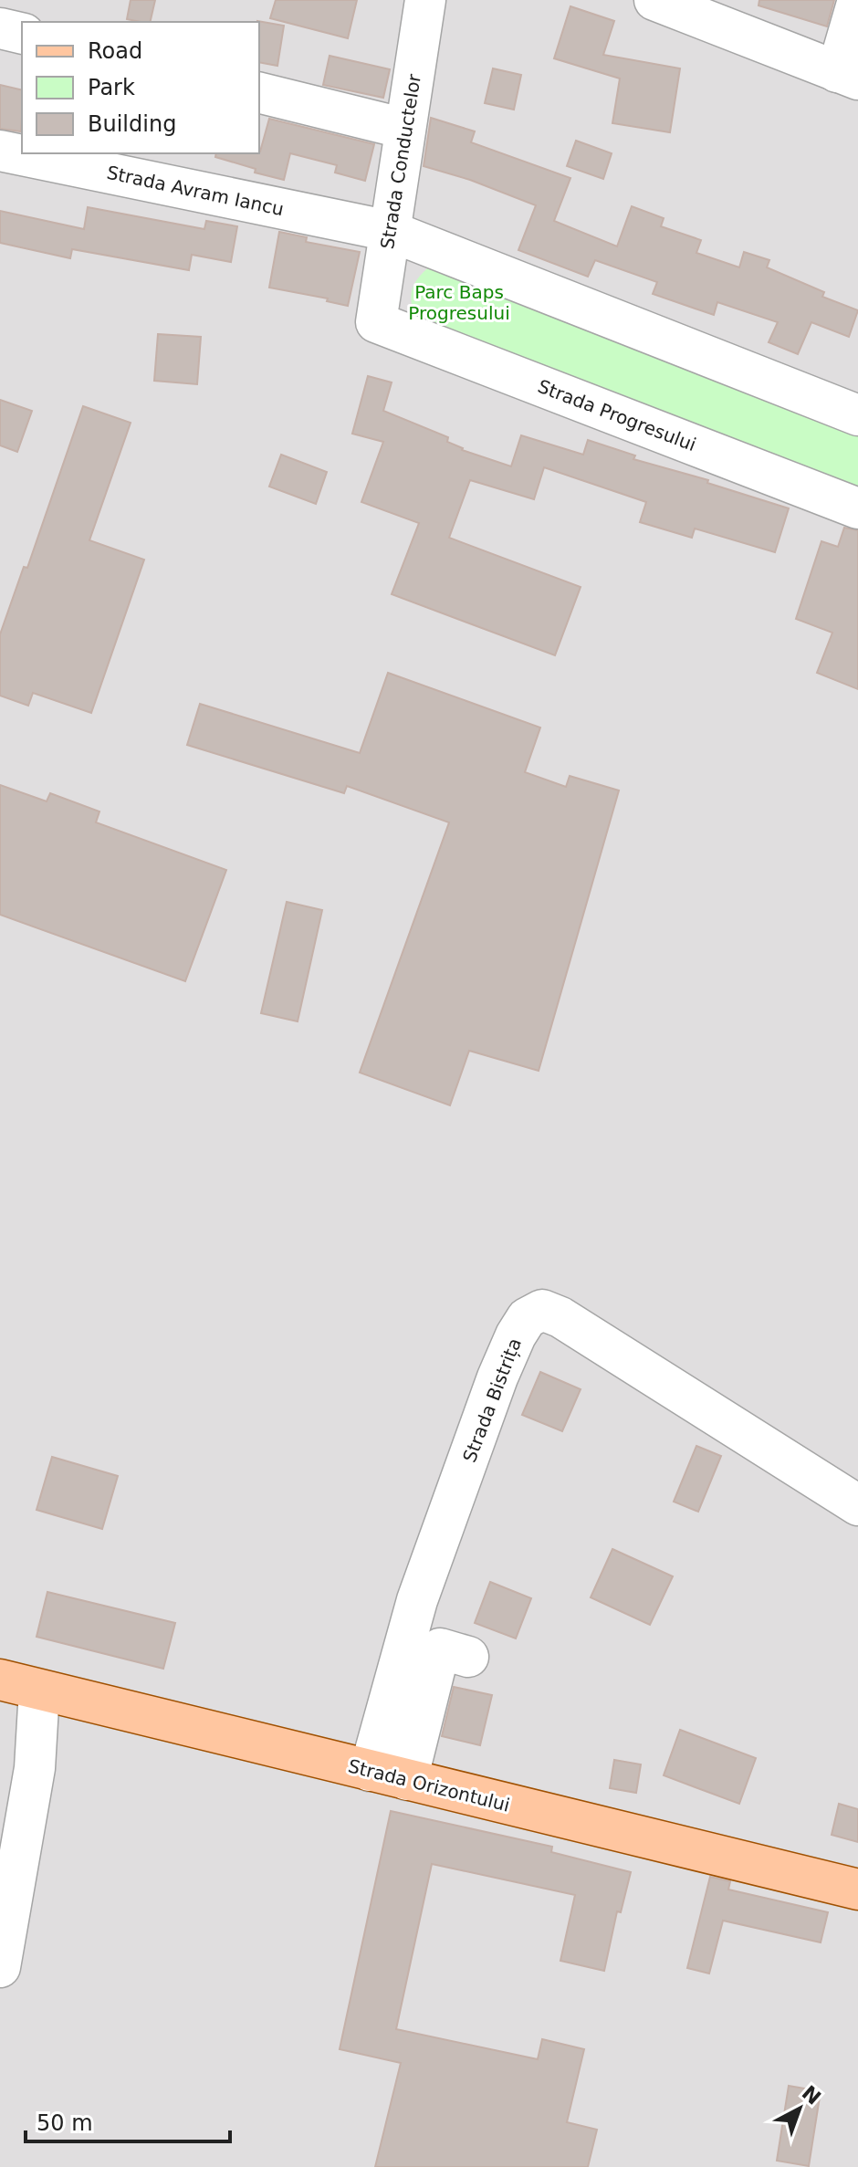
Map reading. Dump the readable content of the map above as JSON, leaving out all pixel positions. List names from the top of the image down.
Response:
{
  "streets": {
    "main road": ["Strada Orizontului"],
    "street": [
      "Strada Conductelor",
      "Strada Avram Iancu",
      "Strada Progresului",
      "Strada Bistrița"
    ]
  },
  "crossings": [
    ["Strada Conductelor", "Strada Avram Iancu"],
    ["Strada Conductelor", "Strada Progresului"],
    ["Strada Bistrița", "Strada Orizontului"]
  ],
  "parks": ["Parc Baps Progresului"],
  "legend": ["Road", "Park", "Building"],
  "scale_bar": "50 m",
  "north": "top right"
}
